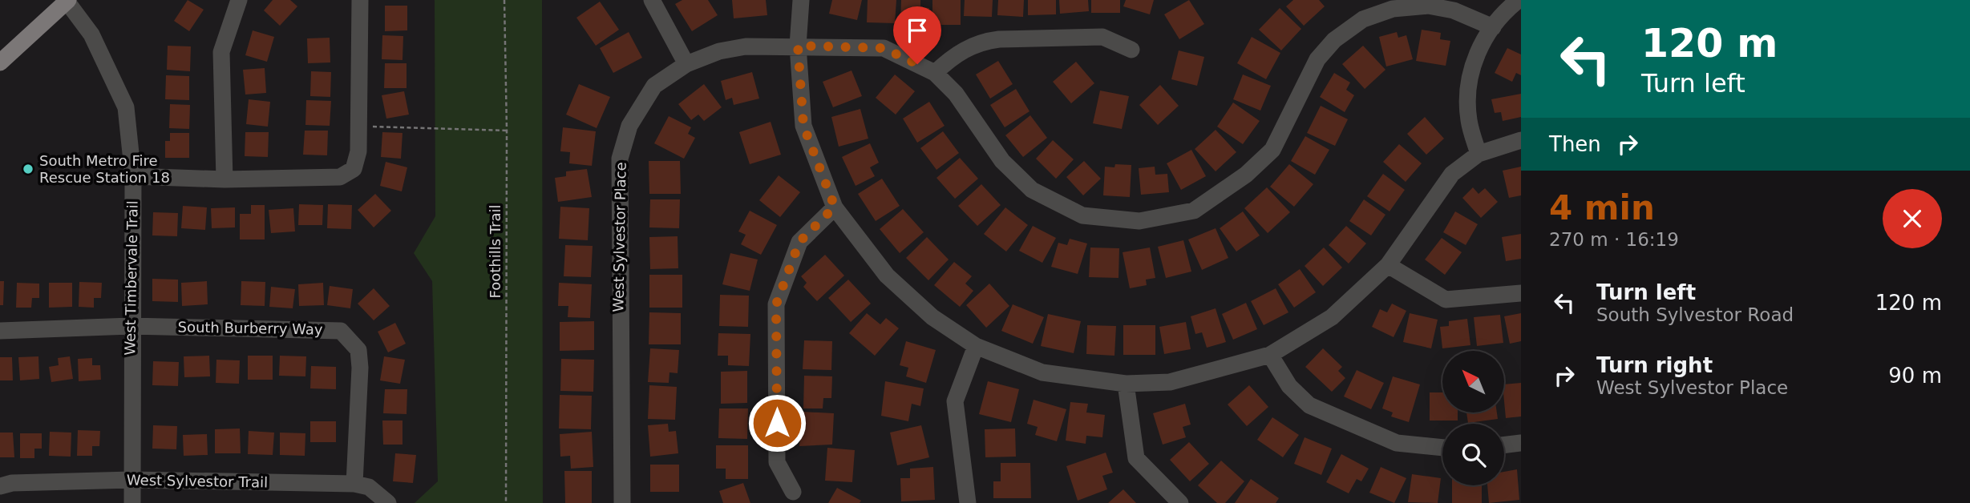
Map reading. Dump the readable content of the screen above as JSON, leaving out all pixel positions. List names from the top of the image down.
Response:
{
  "streets": {
    "street": [
      "West Sylvestor Place",
      "West Timbervale Trail",
      "South Burberry Way",
      "West Sylvestor Trail"
    ],
    "path": ["Foothills Trail"]
  },
  "crossings": [
    ["West Timbervale Trail", "South Burberry Way"],
    ["West Timbervale Trail", "West Sylvestor Trail"],
    ["South Burberry Way", "West Sylvestor Trail"]
  ],
  "places": ["South Metro Fire Rescue Station 18"],
  "north": "top left",
  "page": {
    "turn": ["120 m", "Turn left"],
    "then": "Then",
    "heading": ["4 min", "270 m · 16:19"],
    "list": [
      {
        "name": "Turn left",
        "note": "South Sylvestor Road",
        "value": "120 m"
      },
      {
        "name": "Turn right",
        "note": "West Sylvestor Place",
        "value": "90 m"
      }
    ]
  }
}
